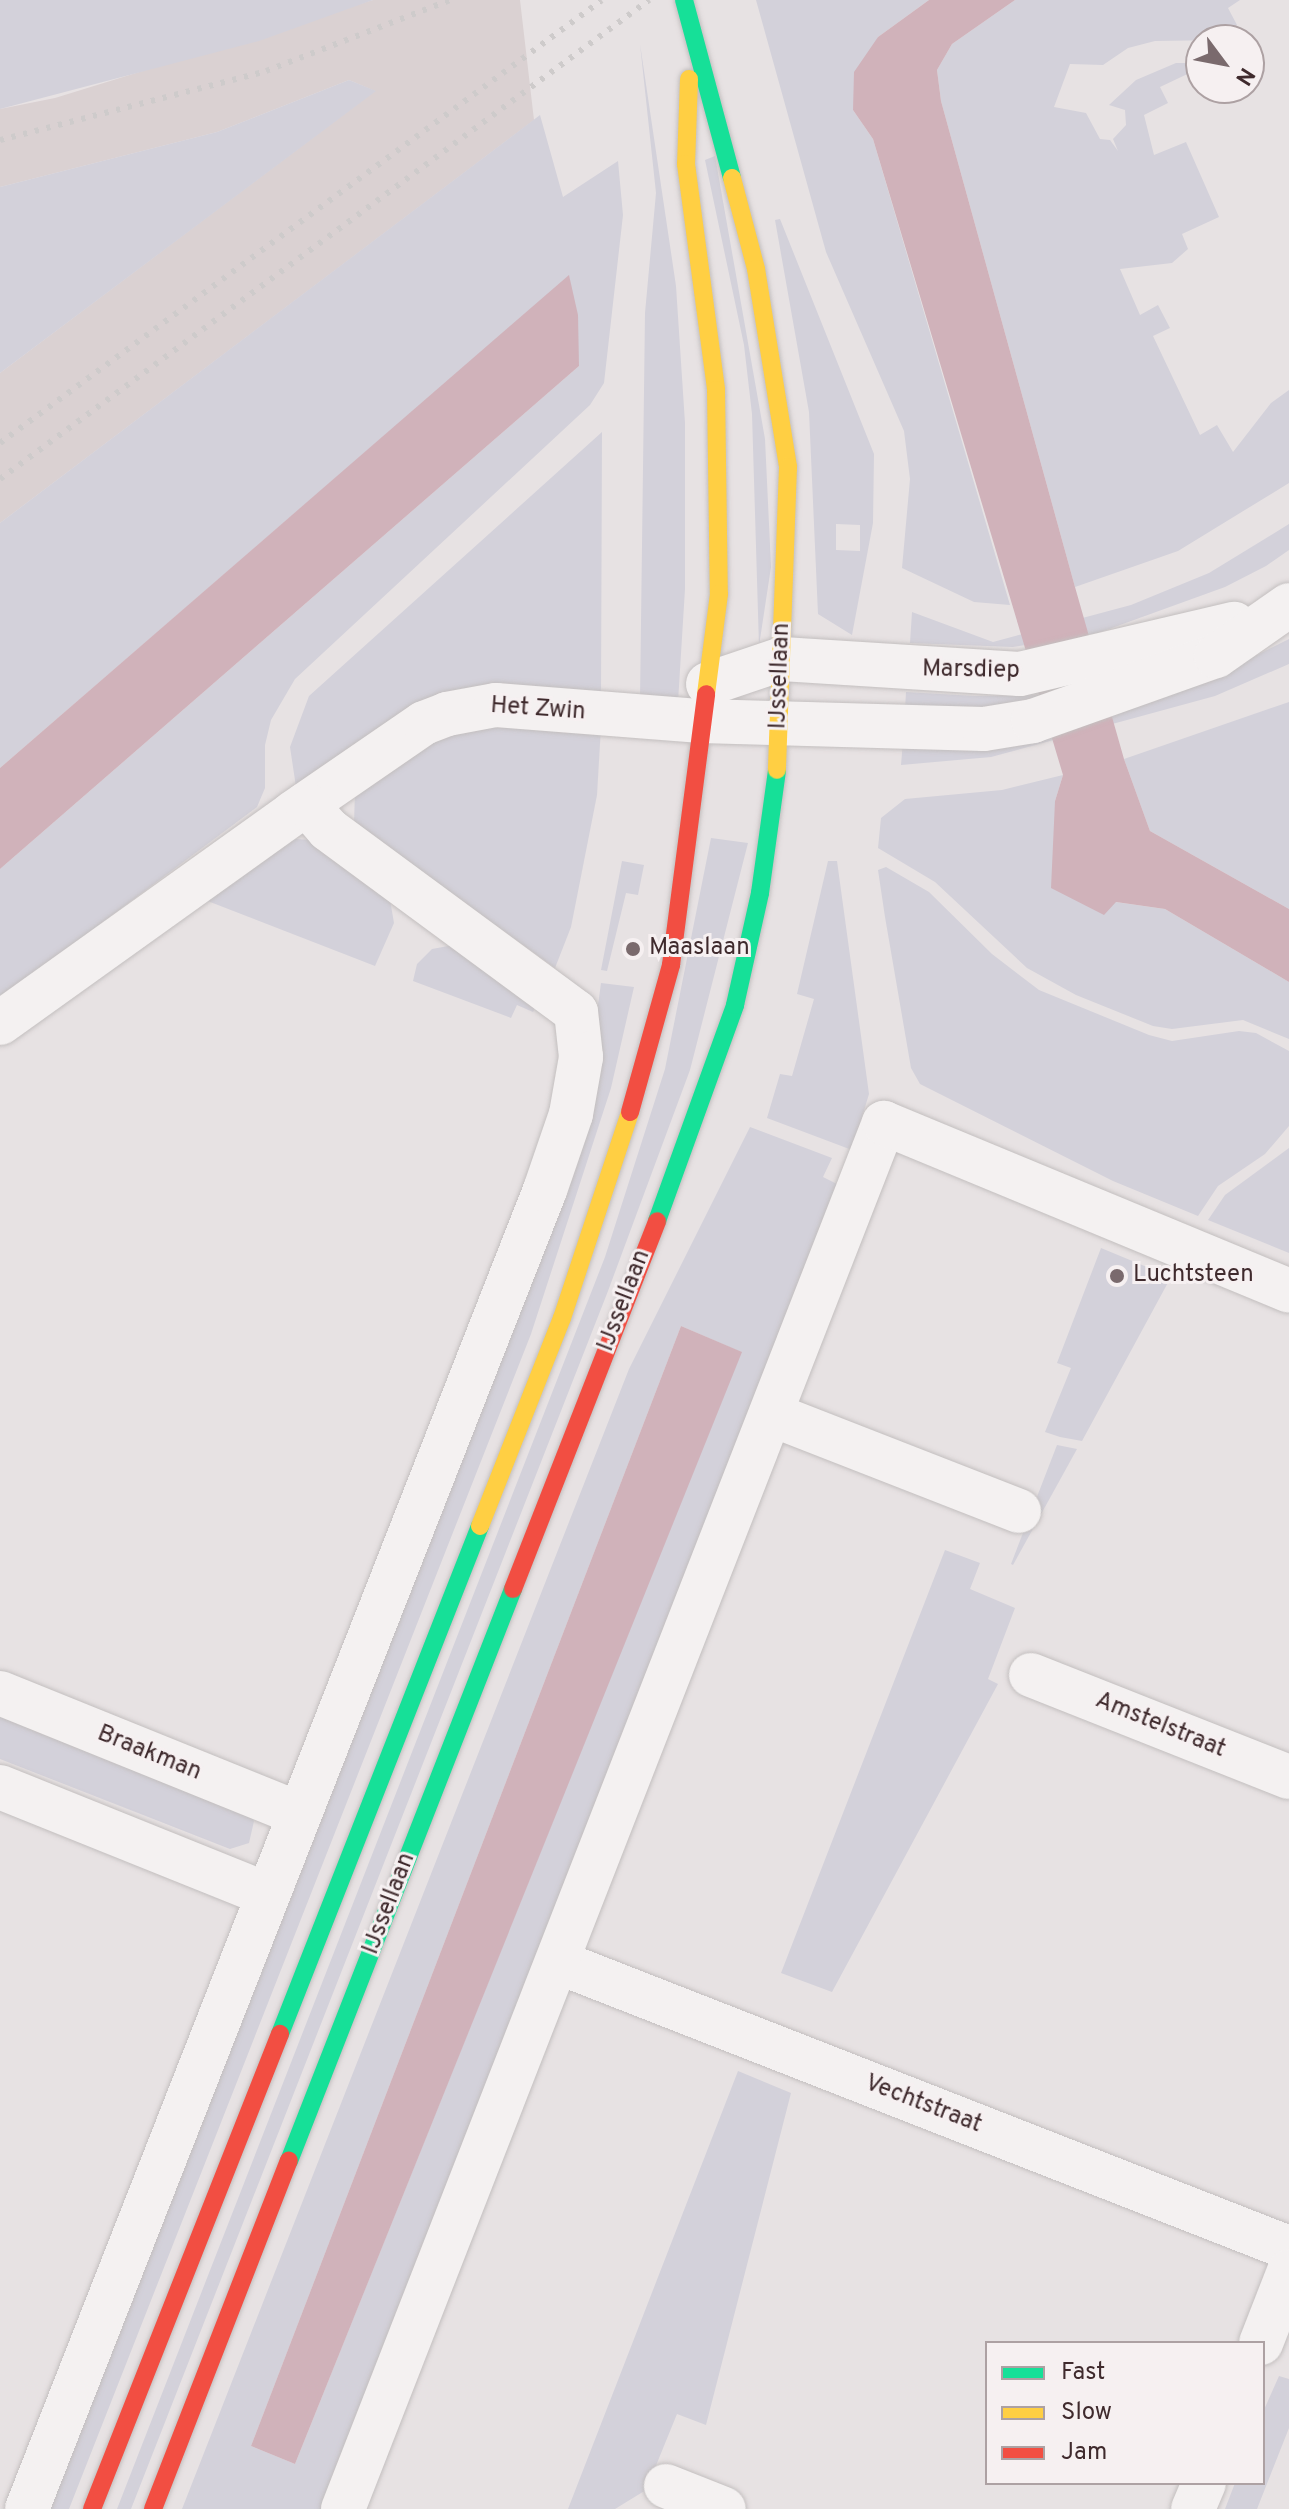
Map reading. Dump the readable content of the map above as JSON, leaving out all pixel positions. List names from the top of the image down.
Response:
{
  "streets": {
    "main road": ["IJssellaan"],
    "street": [
      "Marsdiep",
      "Het Zwin",
      "Amstelstraat",
      "Braakman",
      "Vechtstraat"
    ]
  },
  "crossings": [
    ["Marsdiep", "IJssellaan"],
    ["Marsdiep", "Het Zwin"],
    ["IJssellaan", "Het Zwin"]
  ],
  "places": ["Maaslaan", "Luchtsteen"],
  "legend": ["Fast", "Slow", "Jam"],
  "north": "bottom right"
}
